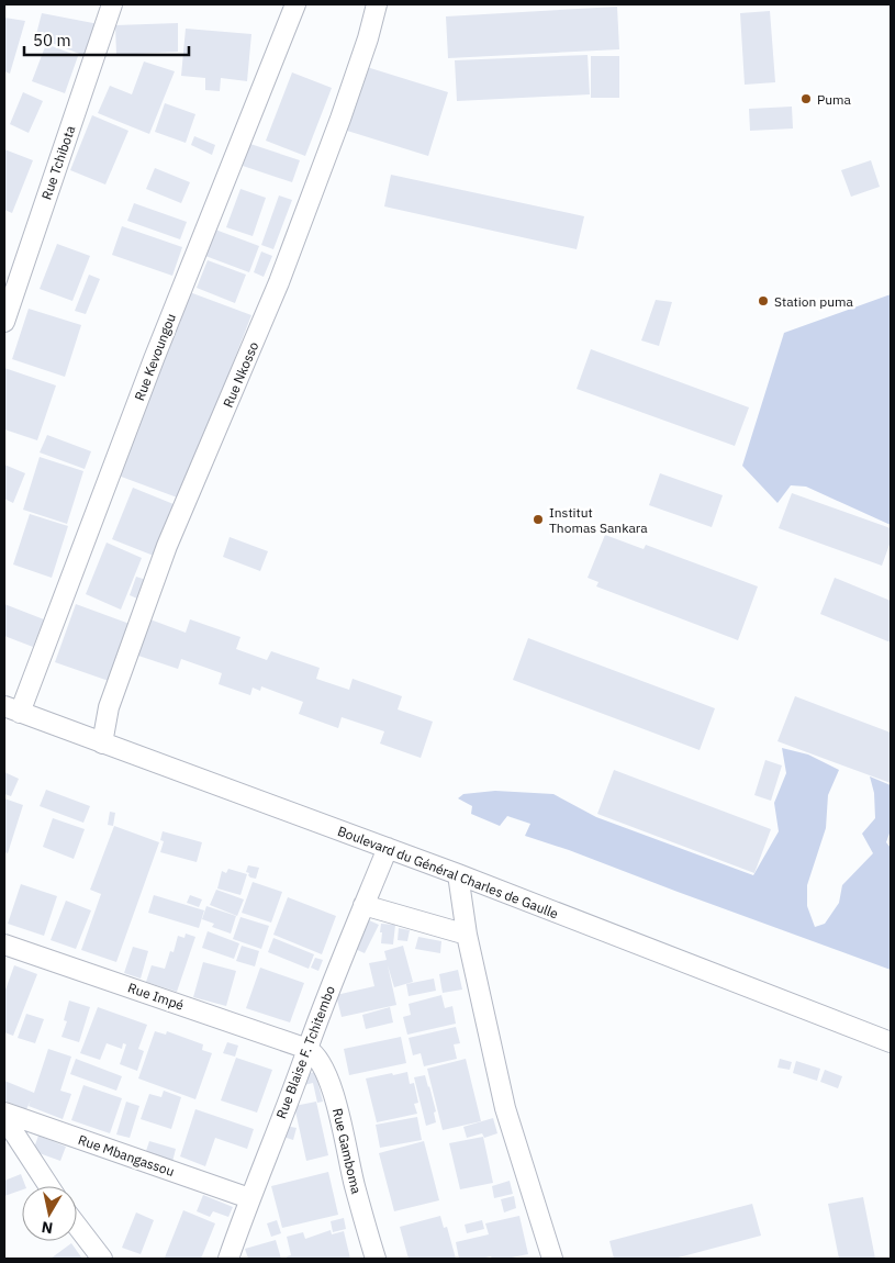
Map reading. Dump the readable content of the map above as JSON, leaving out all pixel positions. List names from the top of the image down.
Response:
{
  "streets": {
    "street": [
      "Rue Tchibota",
      "Rue Kevoungou",
      "Rue Nkosso",
      "Boulevard du Général Charles de Gaulle",
      "Rue Impé",
      "Rue Blaise F. Tchitembo",
      "Rue Gamboma",
      "Rue Mbangassou"
    ]
  },
  "crossings": [
    ["Rue Kevoungou", "Boulevard du Général Charles de Gaulle"],
    ["Rue Nkosso", "Boulevard du Général Charles de Gaulle"],
    ["Boulevard du Général Charles de Gaulle", "Rue Blaise F. Tchitembo"],
    ["Rue Impé", "Rue Blaise F. Tchitembo"],
    ["Rue Impé", "Rue Gamboma"],
    ["Rue Blaise F. Tchitembo", "Rue Gamboma"],
    ["Rue Blaise F. Tchitembo", "Rue Mbangassou"]
  ],
  "places": ["Puma", "Station puma", "Institut Thomas Sankara"],
  "scale_bar": "50 m",
  "north": "bottom"
}
